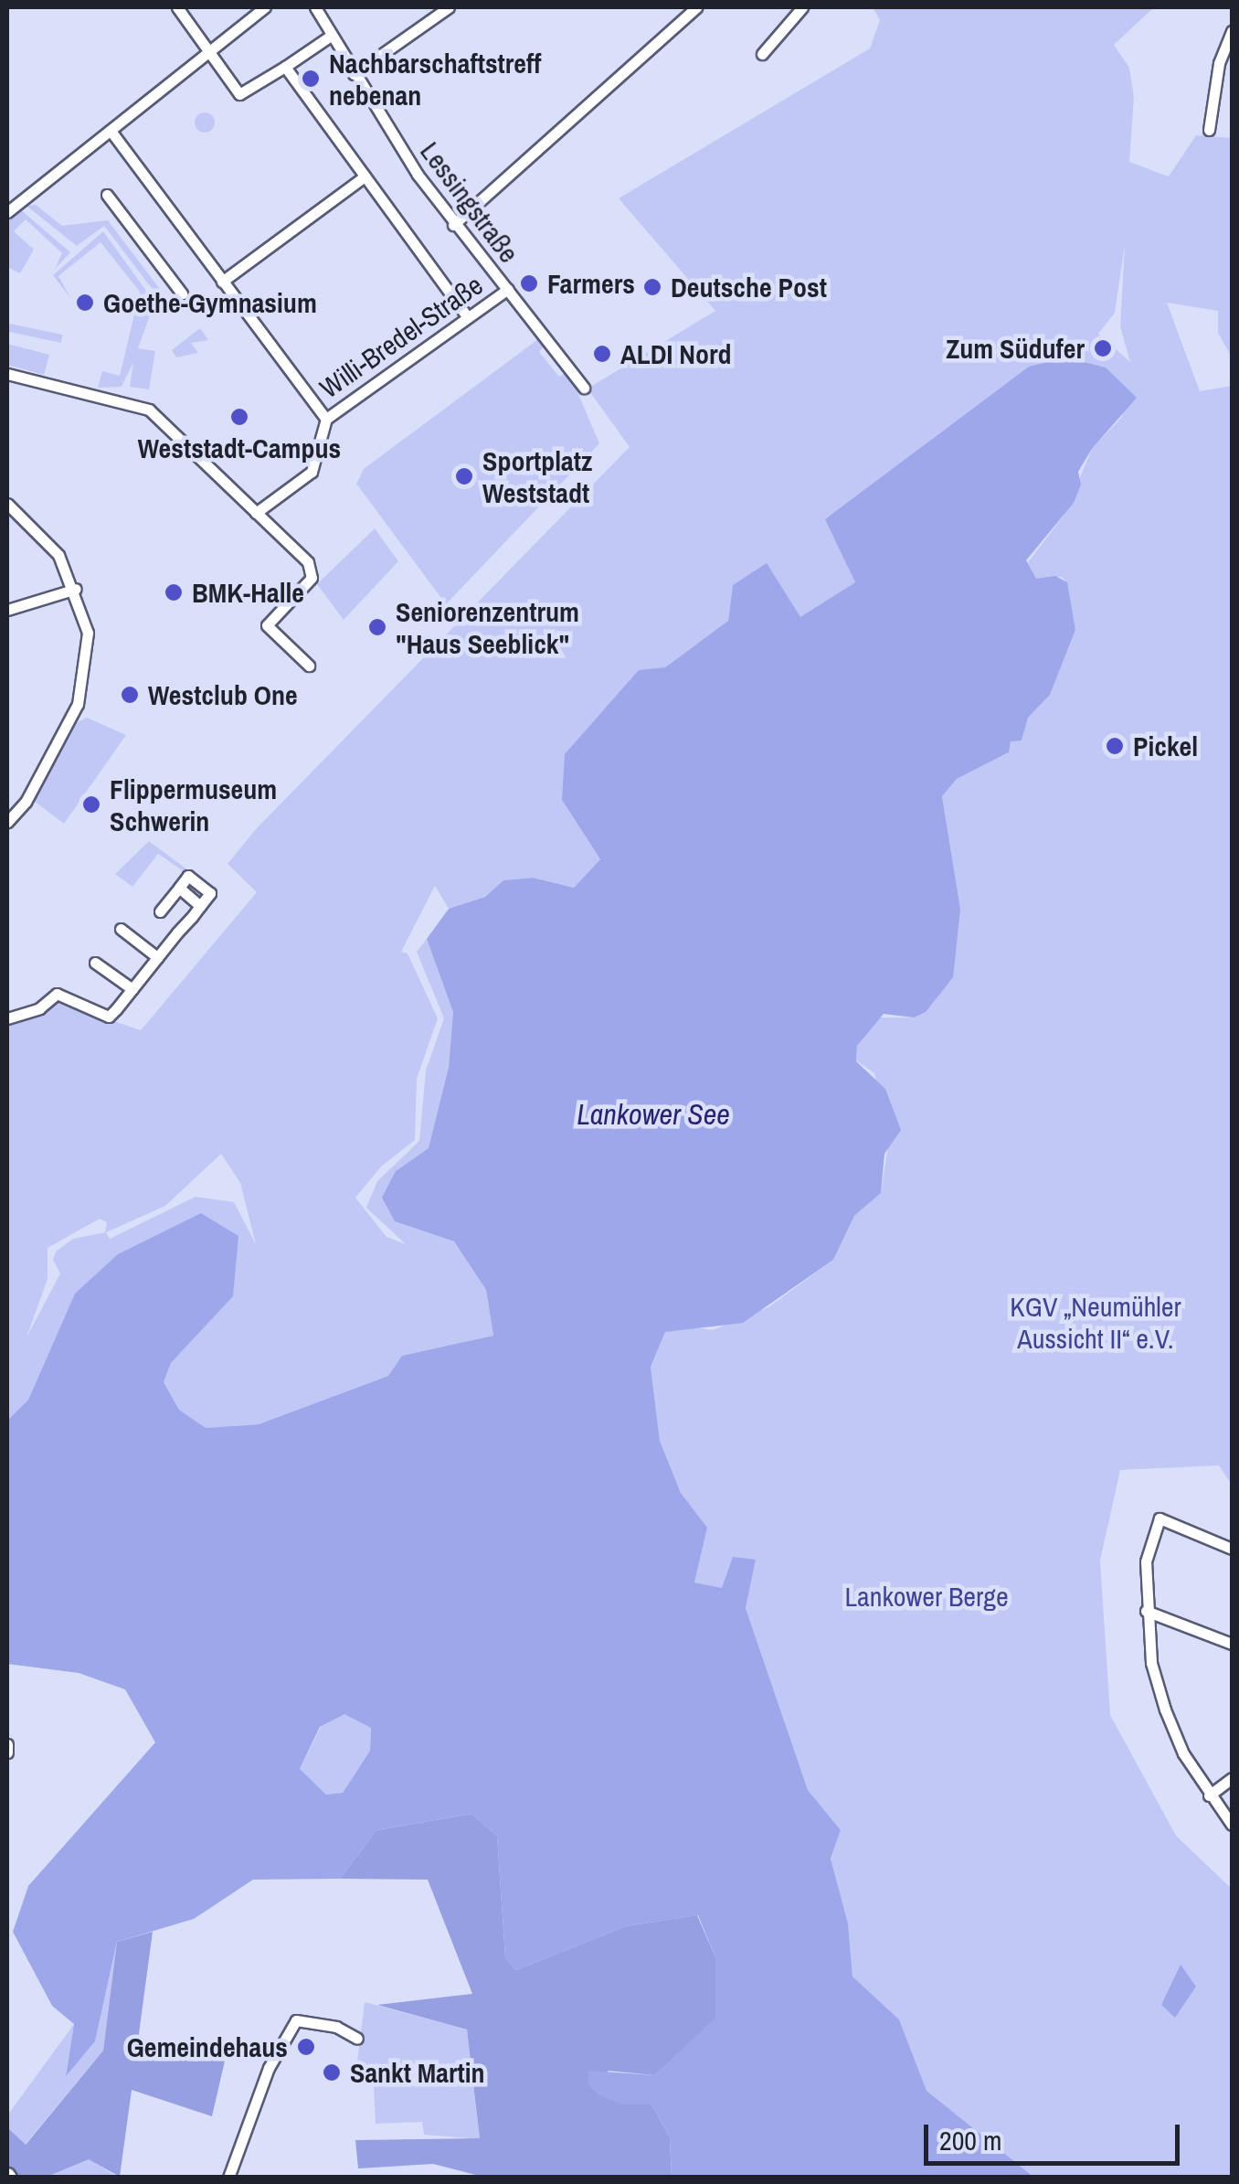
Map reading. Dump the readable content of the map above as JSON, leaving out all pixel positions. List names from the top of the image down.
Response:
{
  "streets": {
    "street": ["Lessingstraße", "Willi-Bredel-Straße"]
  },
  "crossings": [
    ["Lessingstraße", "Willi-Bredel-Straße"]
  ],
  "water": ["Lankower See"],
  "parks": ["KGV „Neumühler Aussicht II“ e.V.", "Lankower Berge"],
  "places": [
    "Nachbarschaftstreff nebenan",
    "Farmers",
    "Deutsche Post",
    "Goethe-Gymnasium",
    "Zum Südufer",
    "ALDI Nord",
    "Weststadt-Campus",
    "Sportplatz Weststadt",
    "BMK-Halle",
    "Seniorenzentrum \"Haus Seeblick\"",
    "Westclub One",
    "Pickel",
    "Flippermuseum Schwerin",
    "Gemeindehaus",
    "Sankt Martin"
  ],
  "scale_bar": "200 m"
}
